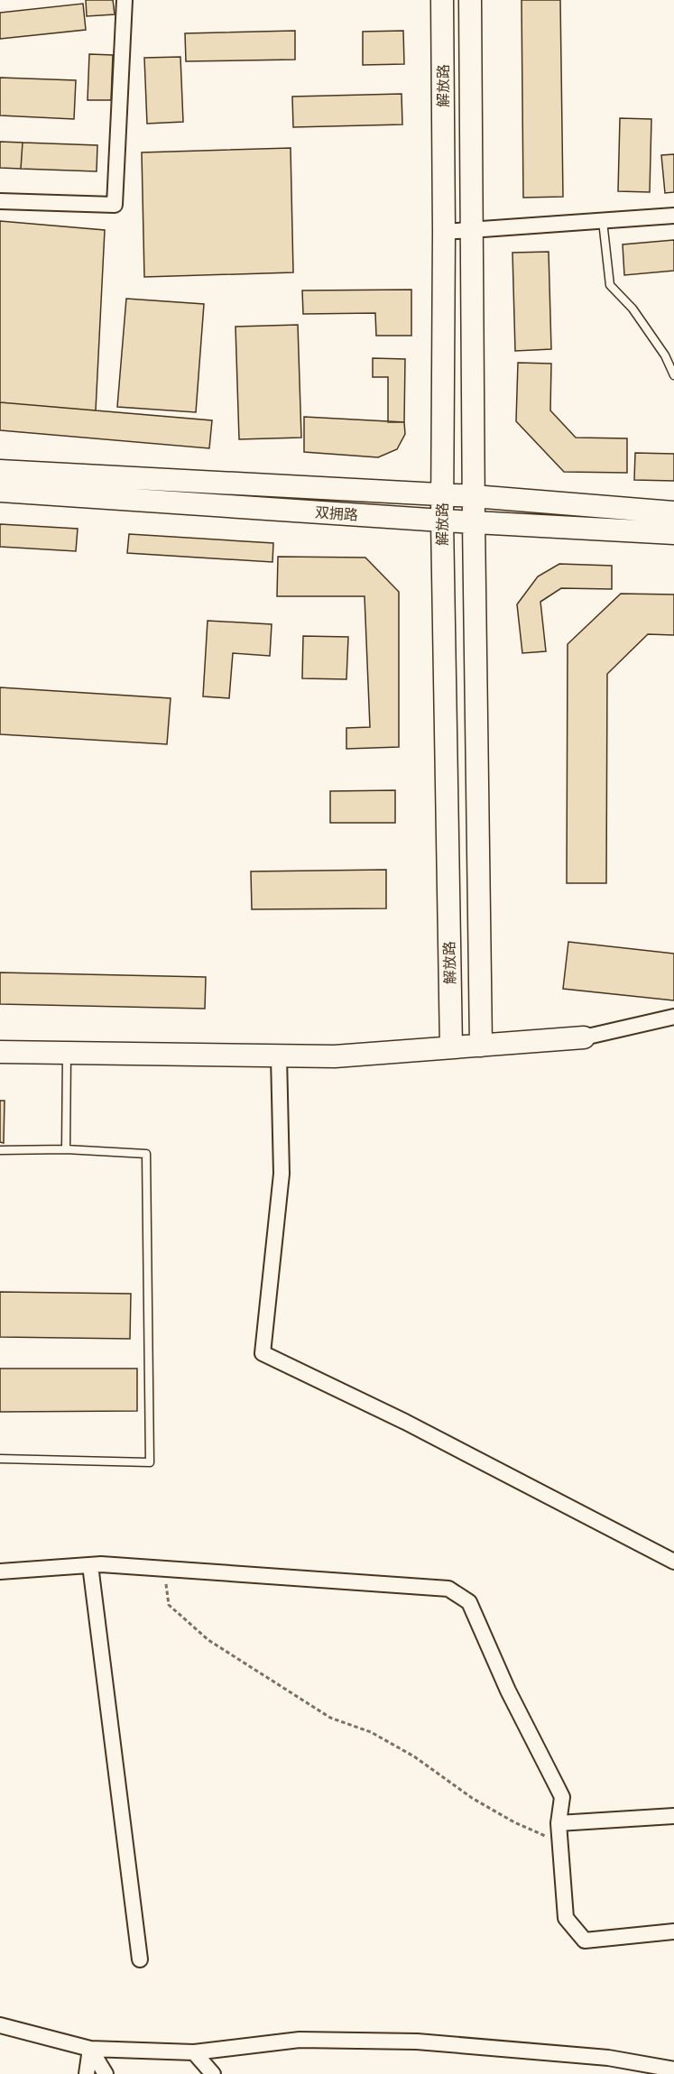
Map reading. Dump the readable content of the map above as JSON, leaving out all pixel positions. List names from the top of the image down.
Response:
{
  "streets": {
    "main road": ["解放路", "双拥路"]
  },
  "crossings": [
    ["解放路", "双拥路"]
  ]
}
